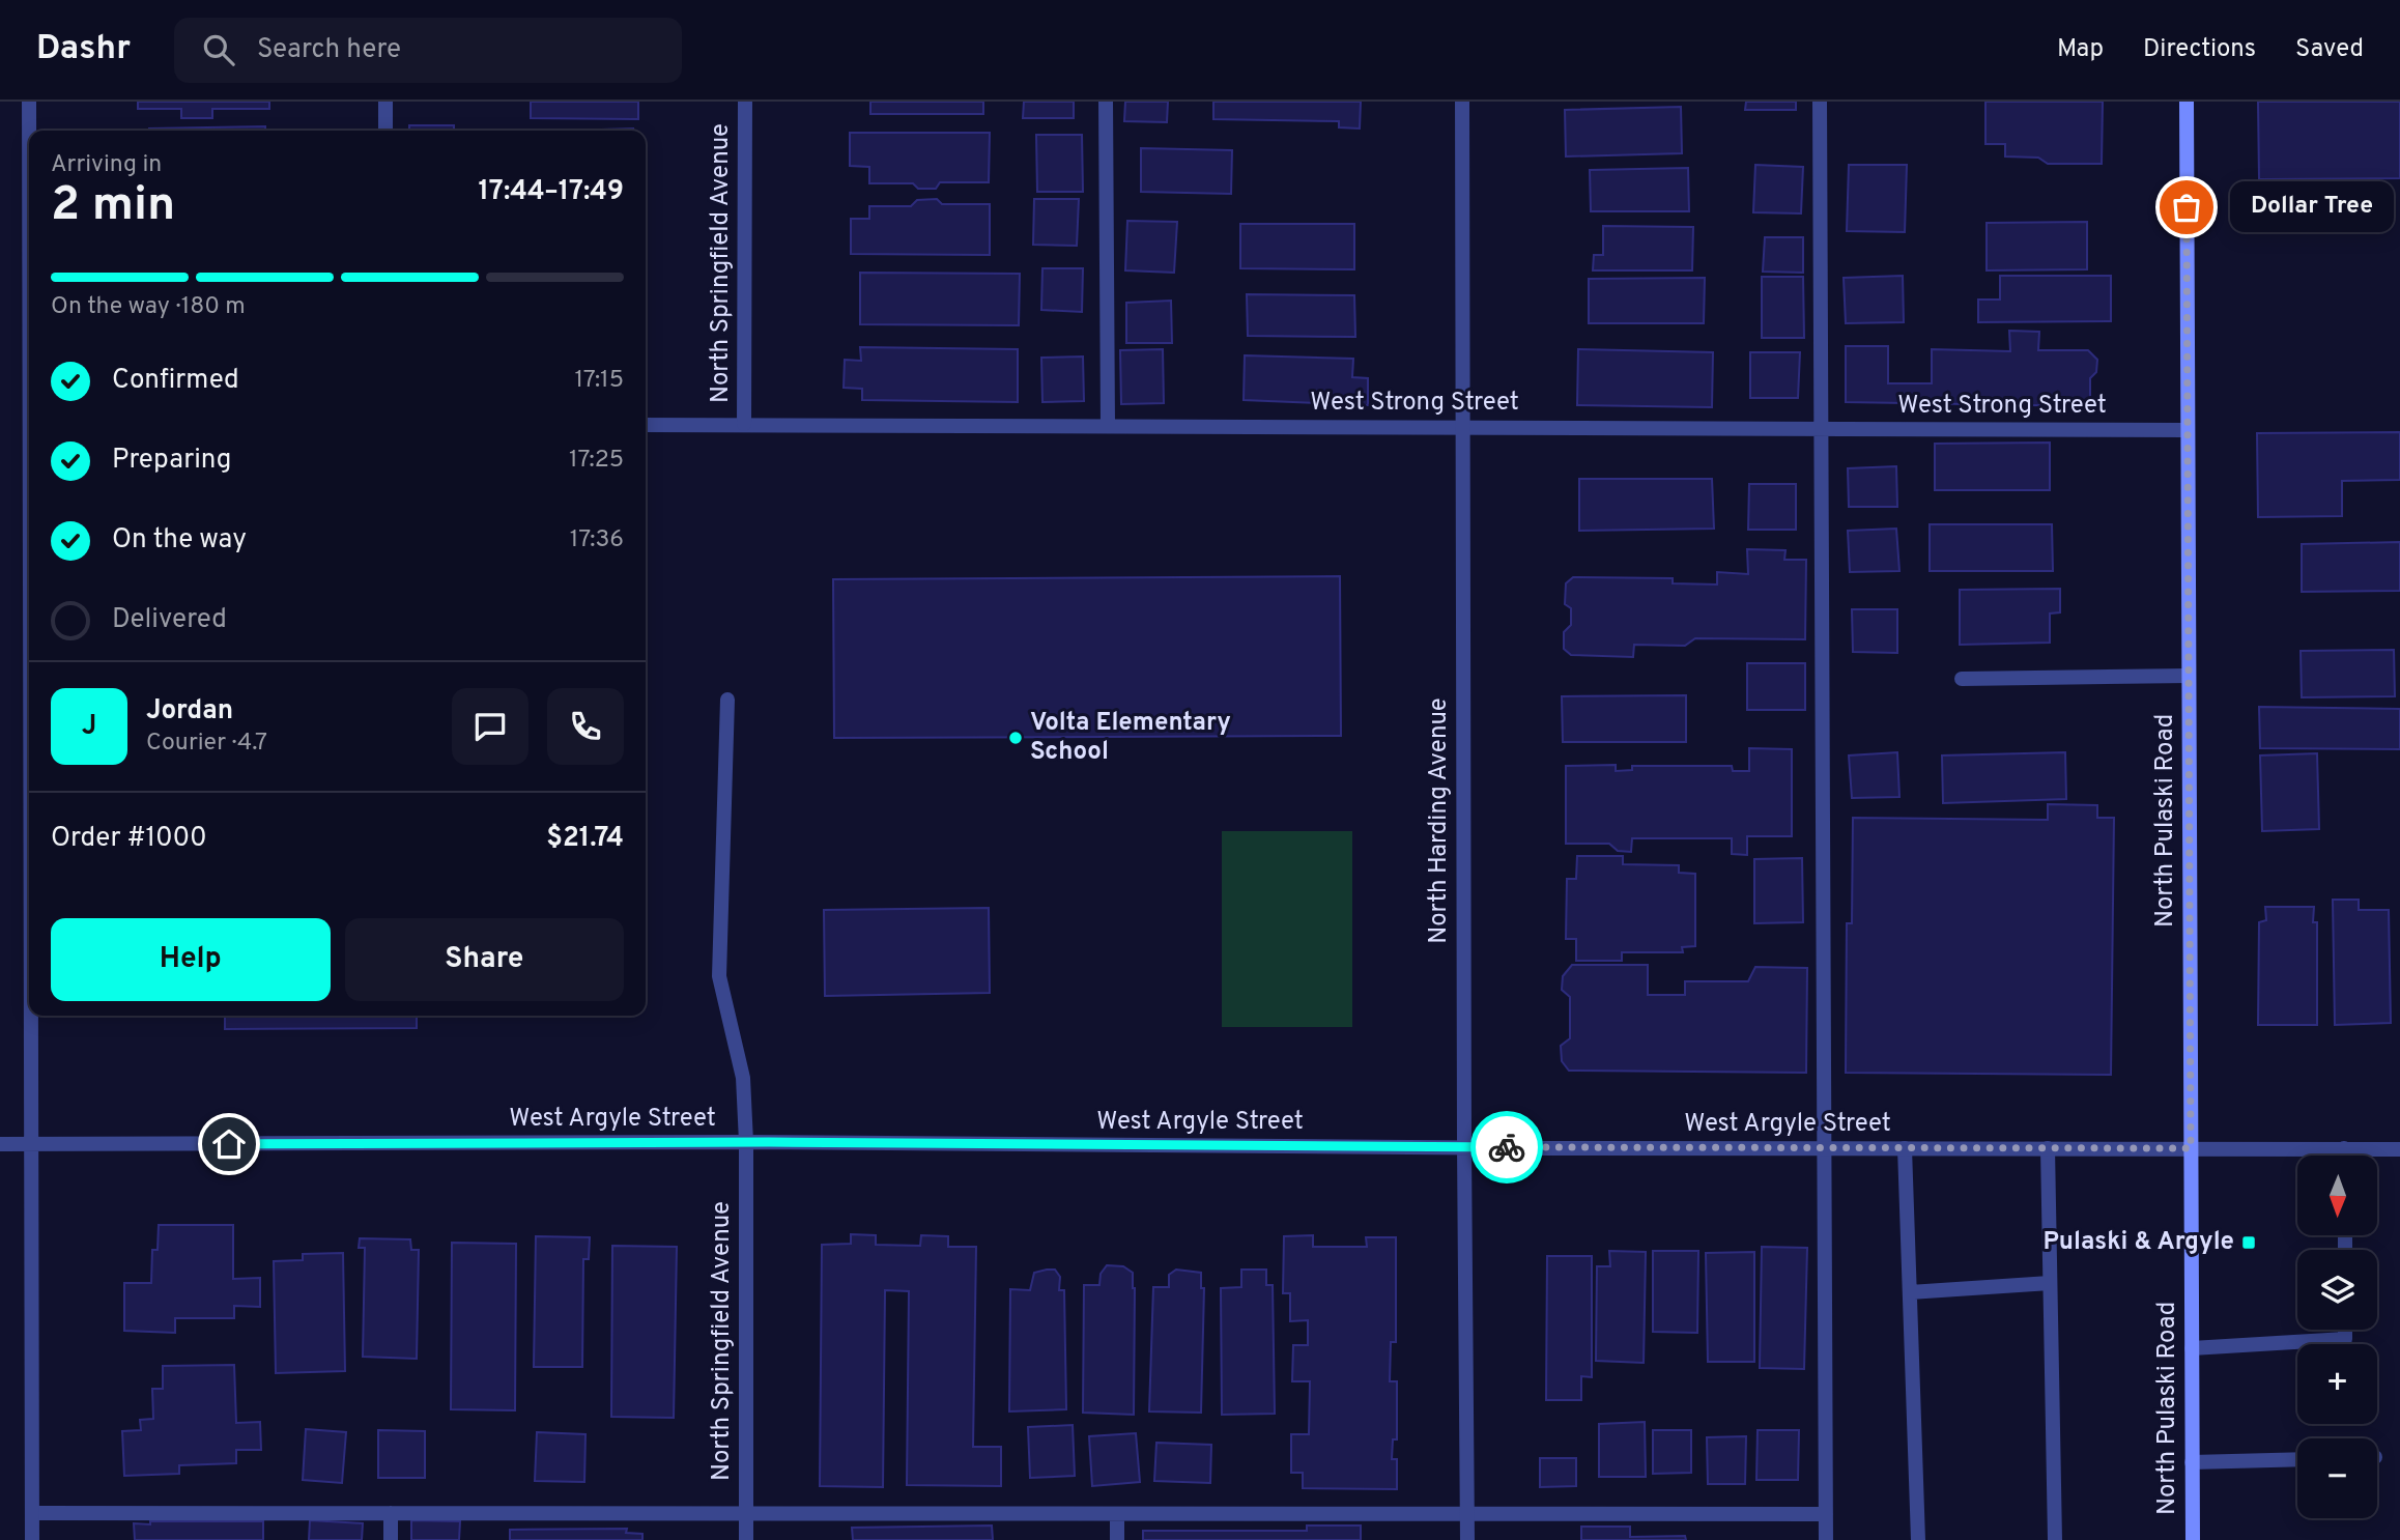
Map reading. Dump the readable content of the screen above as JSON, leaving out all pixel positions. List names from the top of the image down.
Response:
{
  "streets": {
    "main road": ["North Pulaski Road"],
    "street": [
      "North Springfield Avenue",
      "West Strong Street",
      "North Harding Avenue",
      "West Argyle Street"
    ]
  },
  "crossings": [
    ["North Springfield Avenue", "West Strong Street"],
    ["North Springfield Avenue", "West Argyle Street"],
    ["West Strong Street", "North Harding Avenue"],
    ["West Strong Street", "North Pulaski Road"],
    ["North Harding Avenue", "West Argyle Street"],
    ["North Pulaski Road", "West Argyle Street"]
  ],
  "places": {
    "other": ["Dollar Tree", "Volta Elementary School"],
    "transit": ["Pulaski & Argyle"]
  },
  "north": "bottom",
  "page": {
    "header": "Dashr",
    "search": "Search here",
    "nav": ["Map", "Directions", "Saved"],
    "heading": ["2 min", "Arriving in", "17:44–17:49"],
    "panel": [
      "Jordan",
      "Courier · 4.7",
      "Order #1000",
      "$21.74"
    ],
    "bubble": "Dollar Tree",
    "bar": "On the way · 180 m",
    "list": [
      ["Confirmed", "17:15"],
      ["Preparing", "17:25"],
      ["On the way", "17:36"],
      "Delivered"
    ],
    "round": "J",
    "buttons": ["Help", "Share"],
    "map_buttons": ["+", "−"]
  }
}
